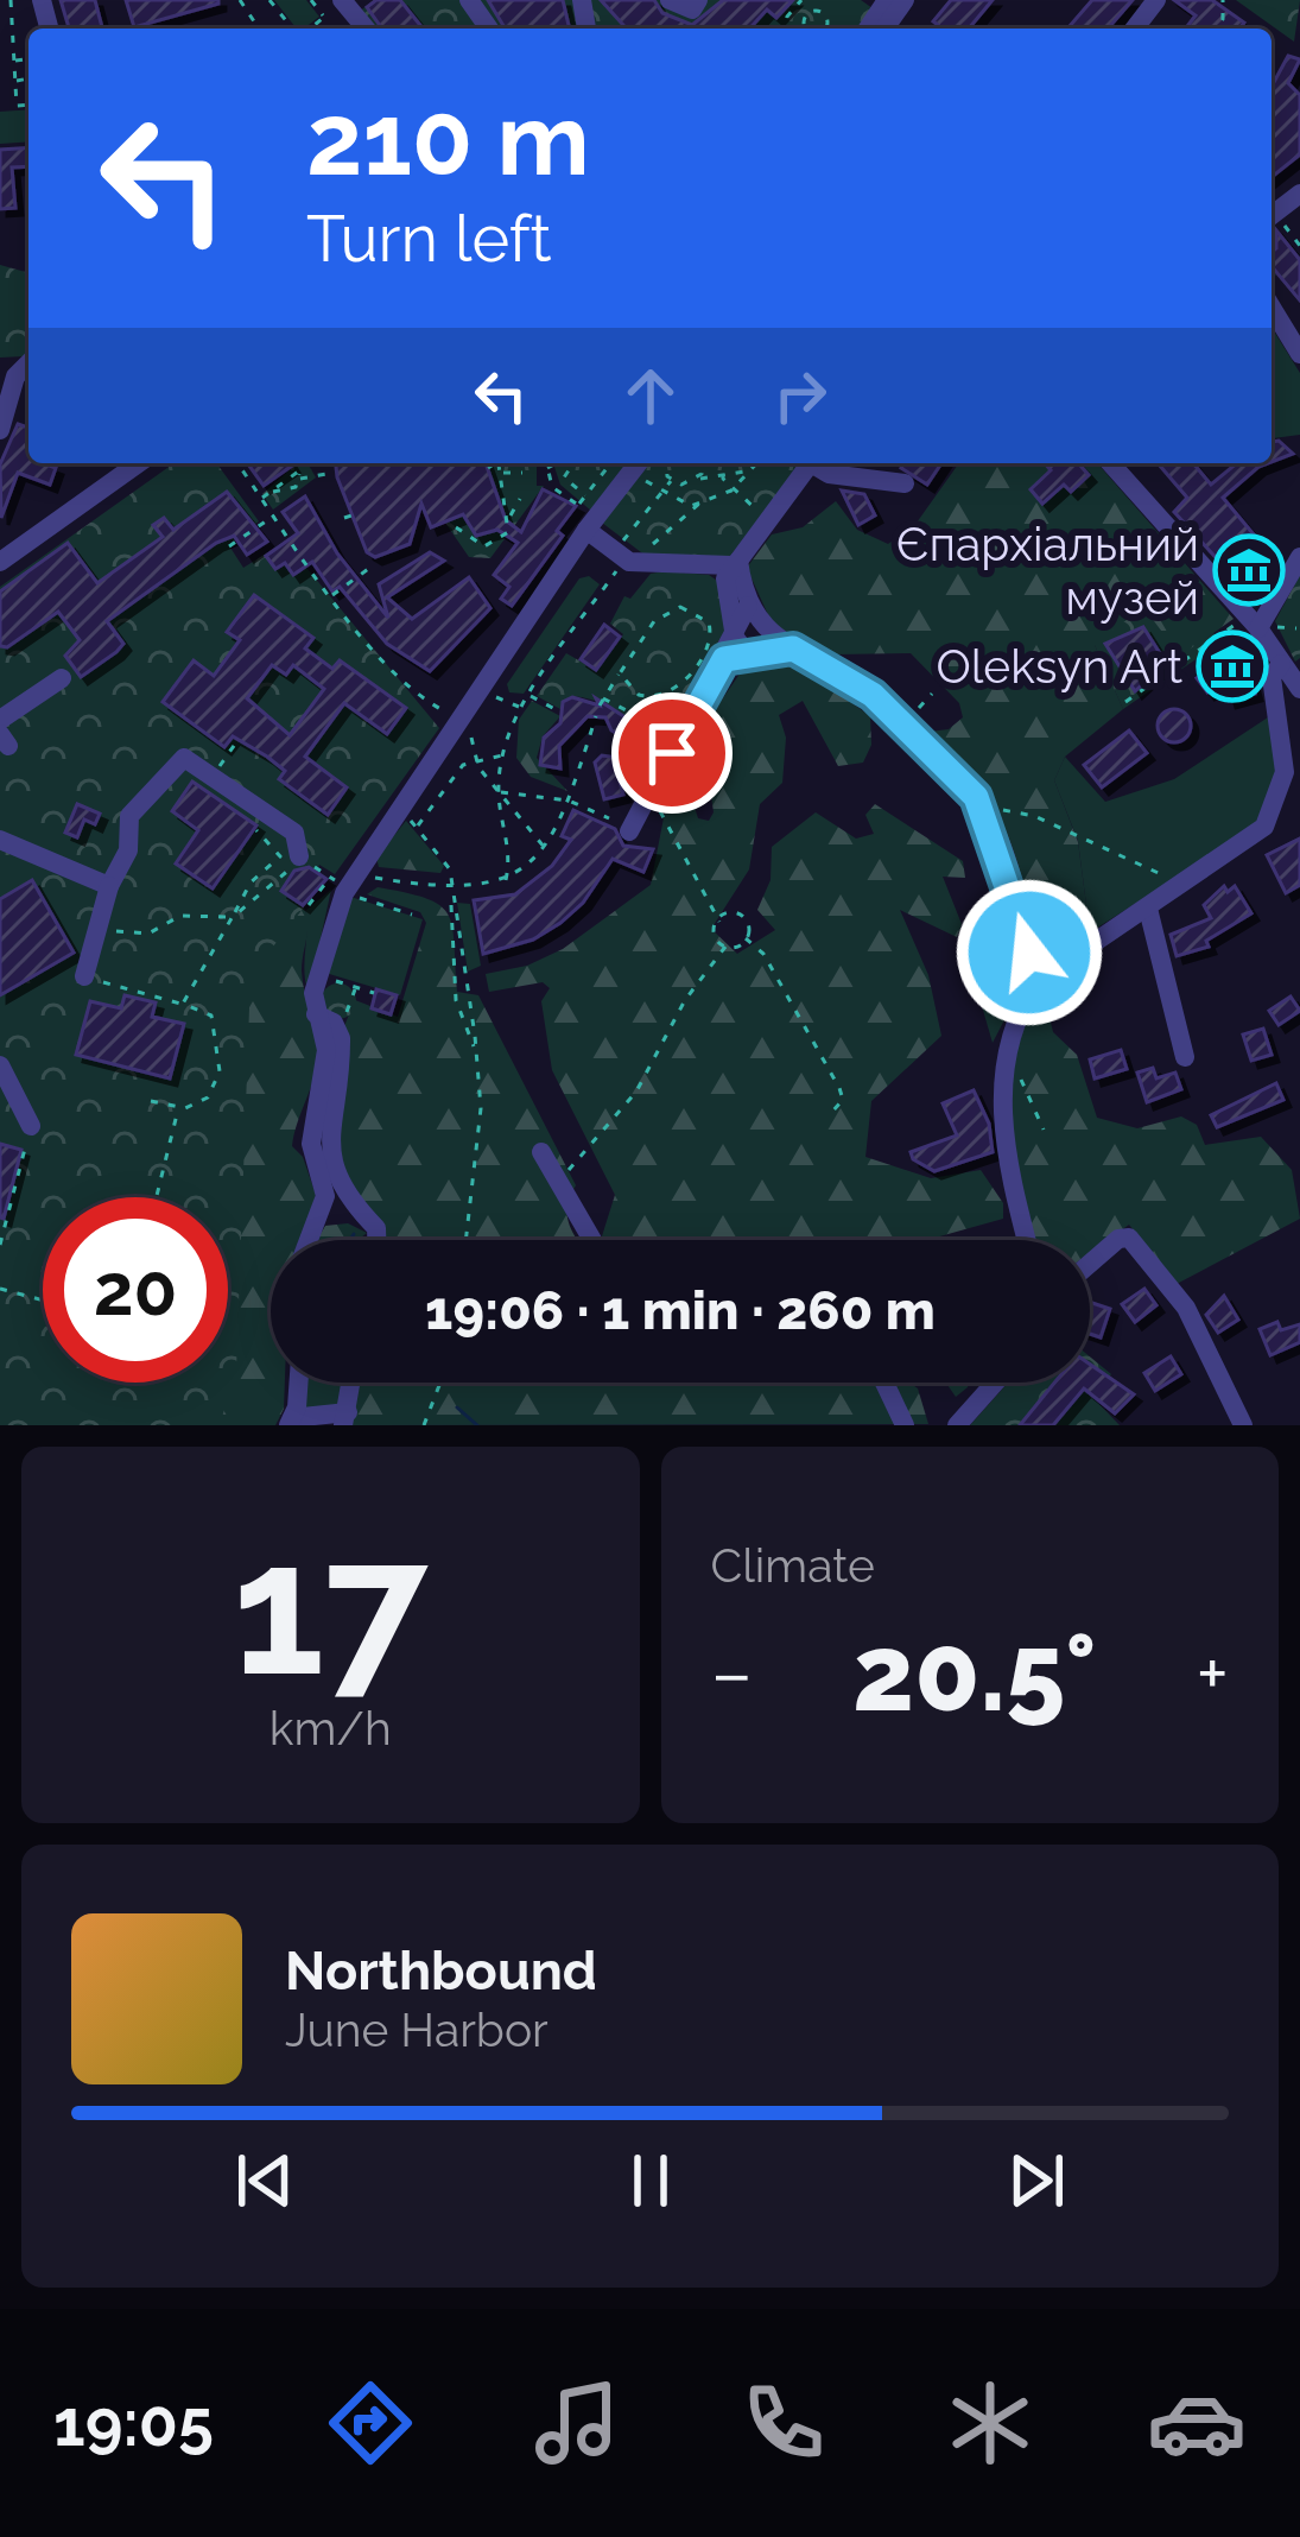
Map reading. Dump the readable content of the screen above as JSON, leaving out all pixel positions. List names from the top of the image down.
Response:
{
  "places": {
    "museum": ["Єпархіальний музей", "Oleksyn Art"]
  },
  "page": {
    "turn": ["210 m", "Turn left"],
    "limit": "20",
    "trip": "19:06 · 1 min · 260 m",
    "tile": [
      ["17", "km/h"],
      "Climate"
    ],
    "heat": ["−", "20.5°", "+"],
    "song": ["Northbound", "June Harbor"],
    "tabs": "19:05"
  }
}
